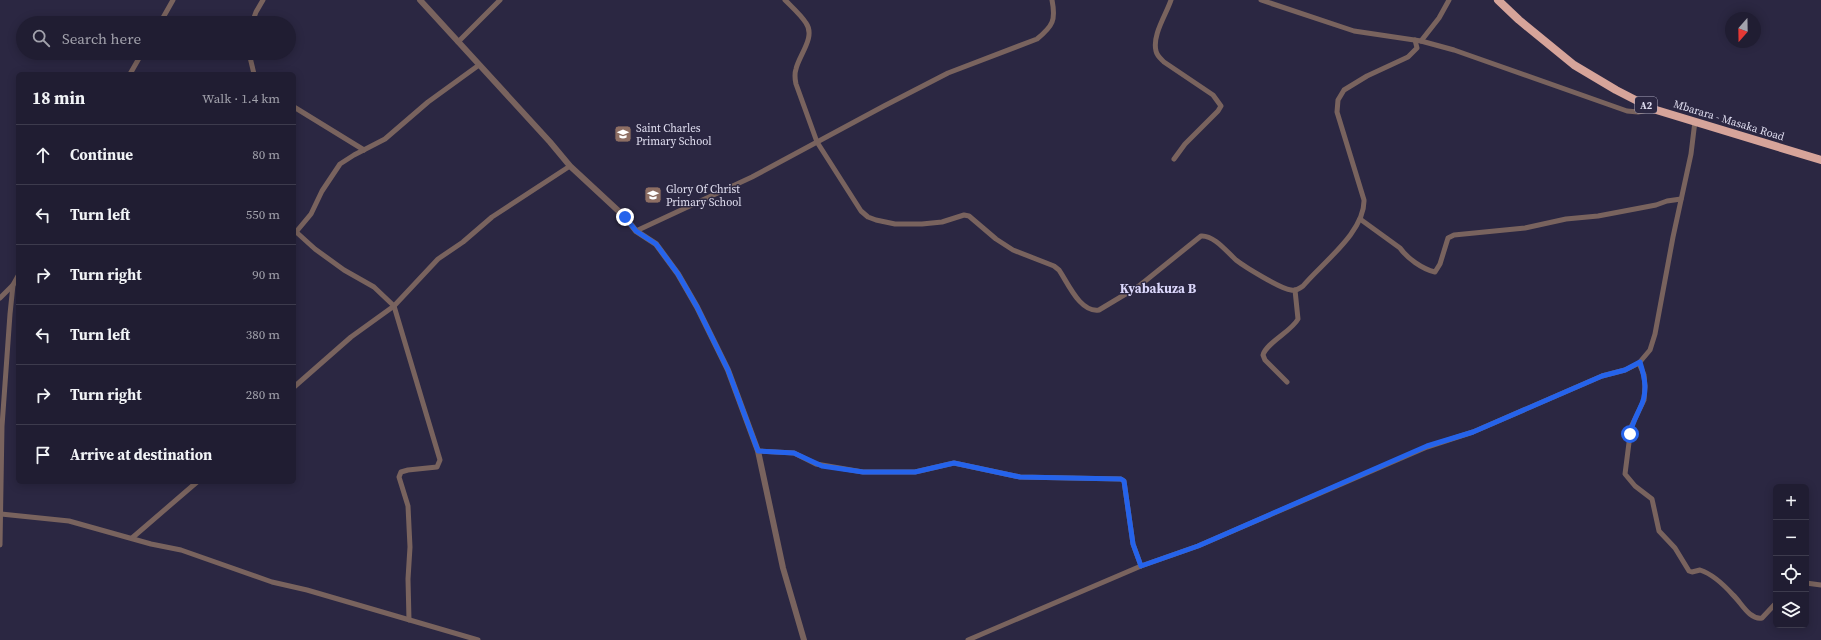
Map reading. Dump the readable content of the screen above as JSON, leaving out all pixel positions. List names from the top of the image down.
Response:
{
  "streets": {
    "highway": ["A2", "Mbarara - Masaka Road"]
  },
  "districts": ["Kyabakuza B"],
  "places": {
    "school or university": ["Saint Charles Primary School", "Glory Of Christ Primary School"]
  },
  "north": "bottom",
  "page": {
    "search": "Search here",
    "heading": ["18 min", "Walk · 1.4 km"],
    "list": [
      ["Continue", "80 m"],
      ["Turn left", "550 m"],
      ["Turn right", "90 m"],
      ["Turn left", "380 m"],
      ["Turn right", "280 m"],
      "Arrive at destination"
    ],
    "map_buttons": ["+", "−"]
  }
}
